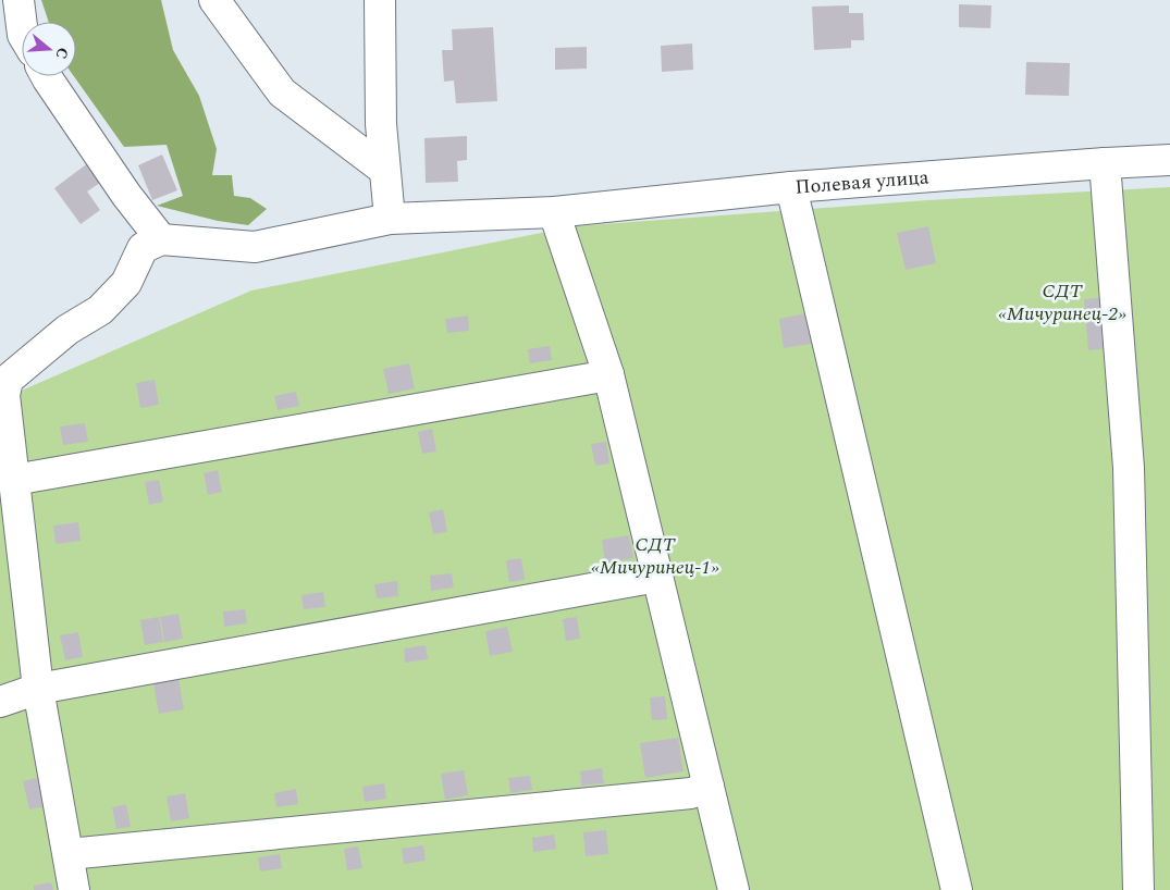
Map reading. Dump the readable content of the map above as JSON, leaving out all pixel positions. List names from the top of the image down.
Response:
{
  "streets": {
    "street": ["Полевая улица"]
  },
  "parks": ["СДТ «Мичуринец-2»", "СДТ «Мичуринец-1»"],
  "north": "right"
}
